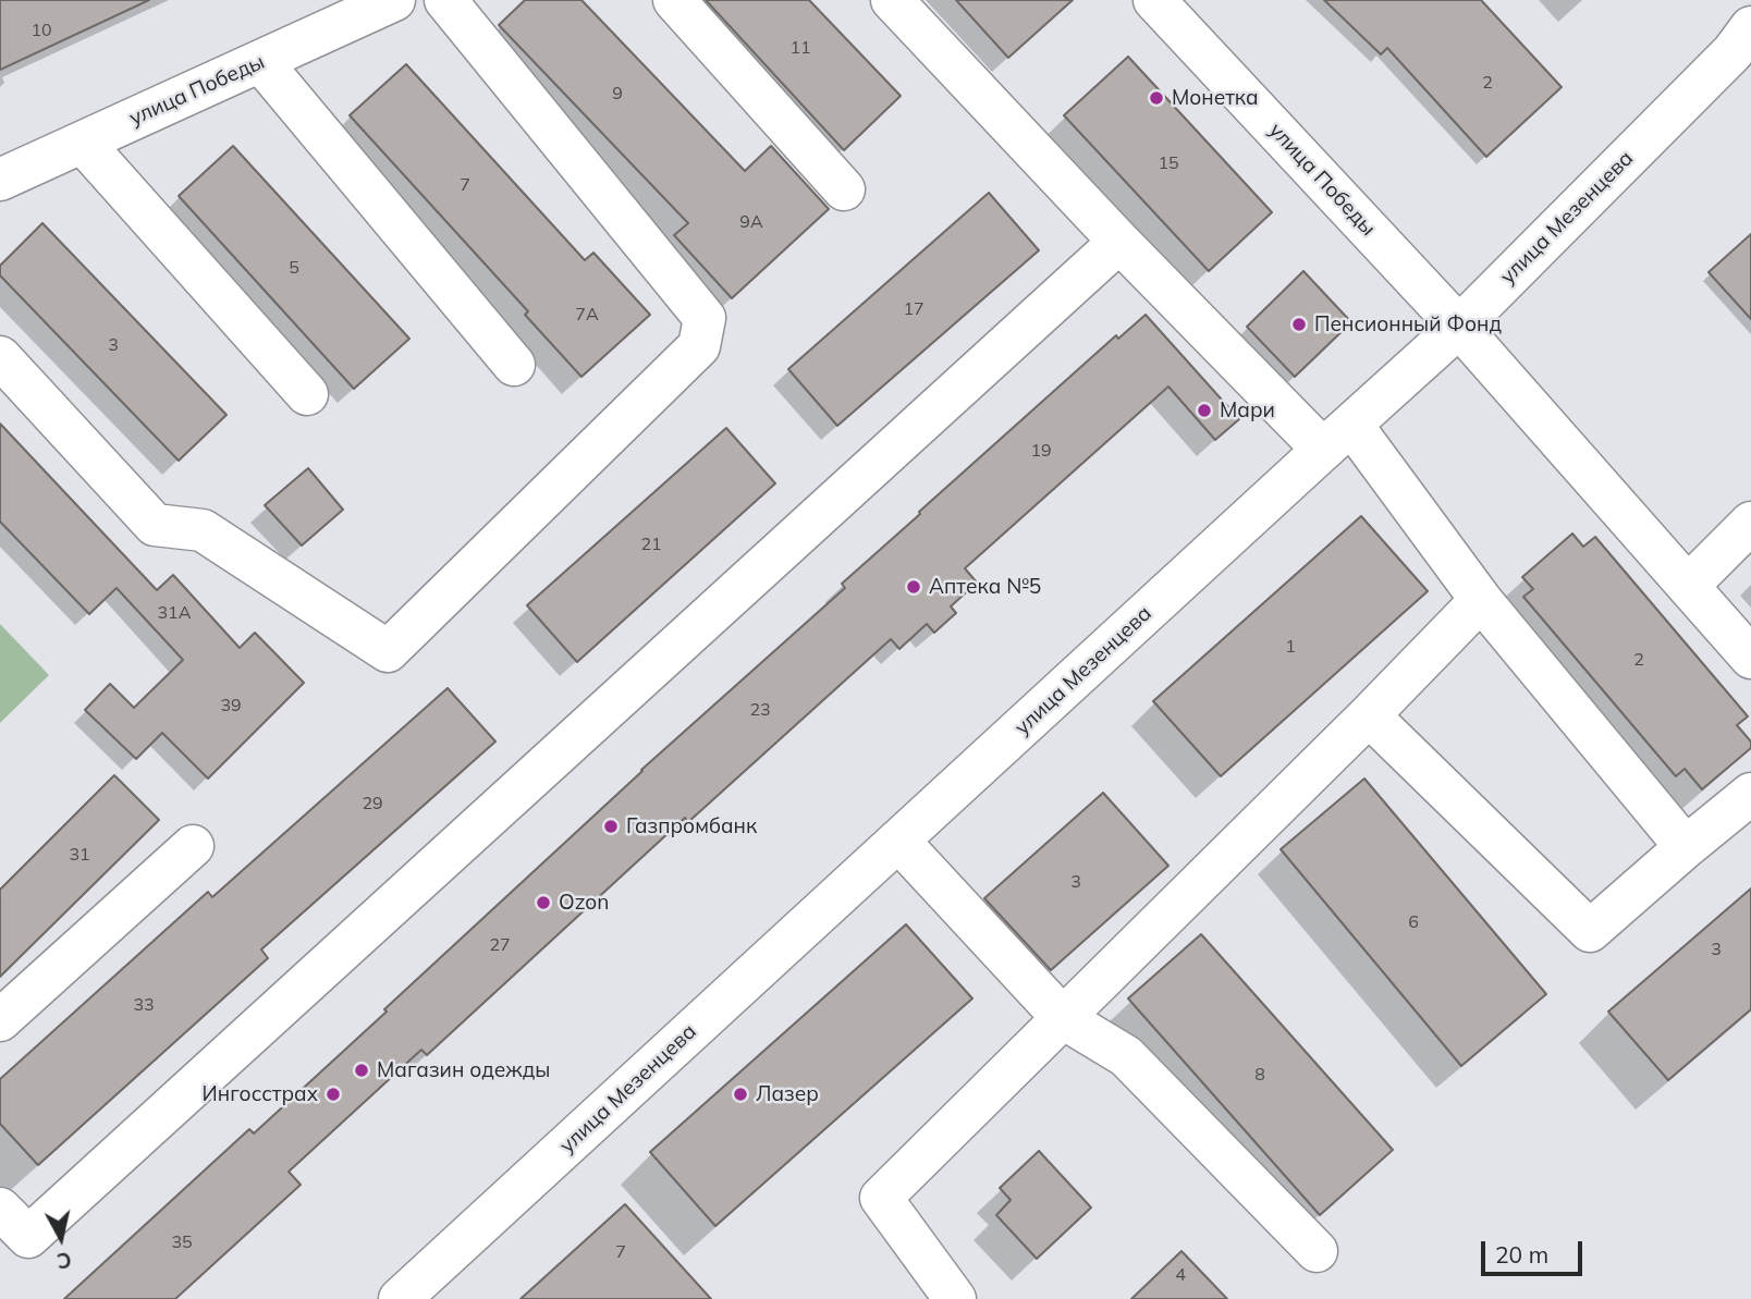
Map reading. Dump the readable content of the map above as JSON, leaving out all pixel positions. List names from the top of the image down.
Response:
{
  "streets": {
    "main road": ["улица Победы", "улица Мезенцева"]
  },
  "crossings": [
    ["улица Победы", "улица Мезенцева"]
  ],
  "places": [
    "Монетка",
    "Пенсионный Фонд",
    "Мари",
    "Аптека №5",
    "Газпромбанк",
    "Ozon",
    "Магазин одежды",
    "Ингосстрах",
    "Лазер"
  ],
  "house_numbers": [
    "10",
    "11",
    "2",
    "9",
    "15",
    "7",
    "9А",
    "5",
    "17",
    "7А",
    "3",
    "19",
    "21",
    "31А",
    "1",
    "2",
    "39",
    "23",
    "29",
    "31",
    "3",
    "6",
    "27",
    "3",
    "33",
    "8",
    "35",
    "7",
    "4"
  ],
  "scale_bar": "20 m",
  "north": "bottom"
}
